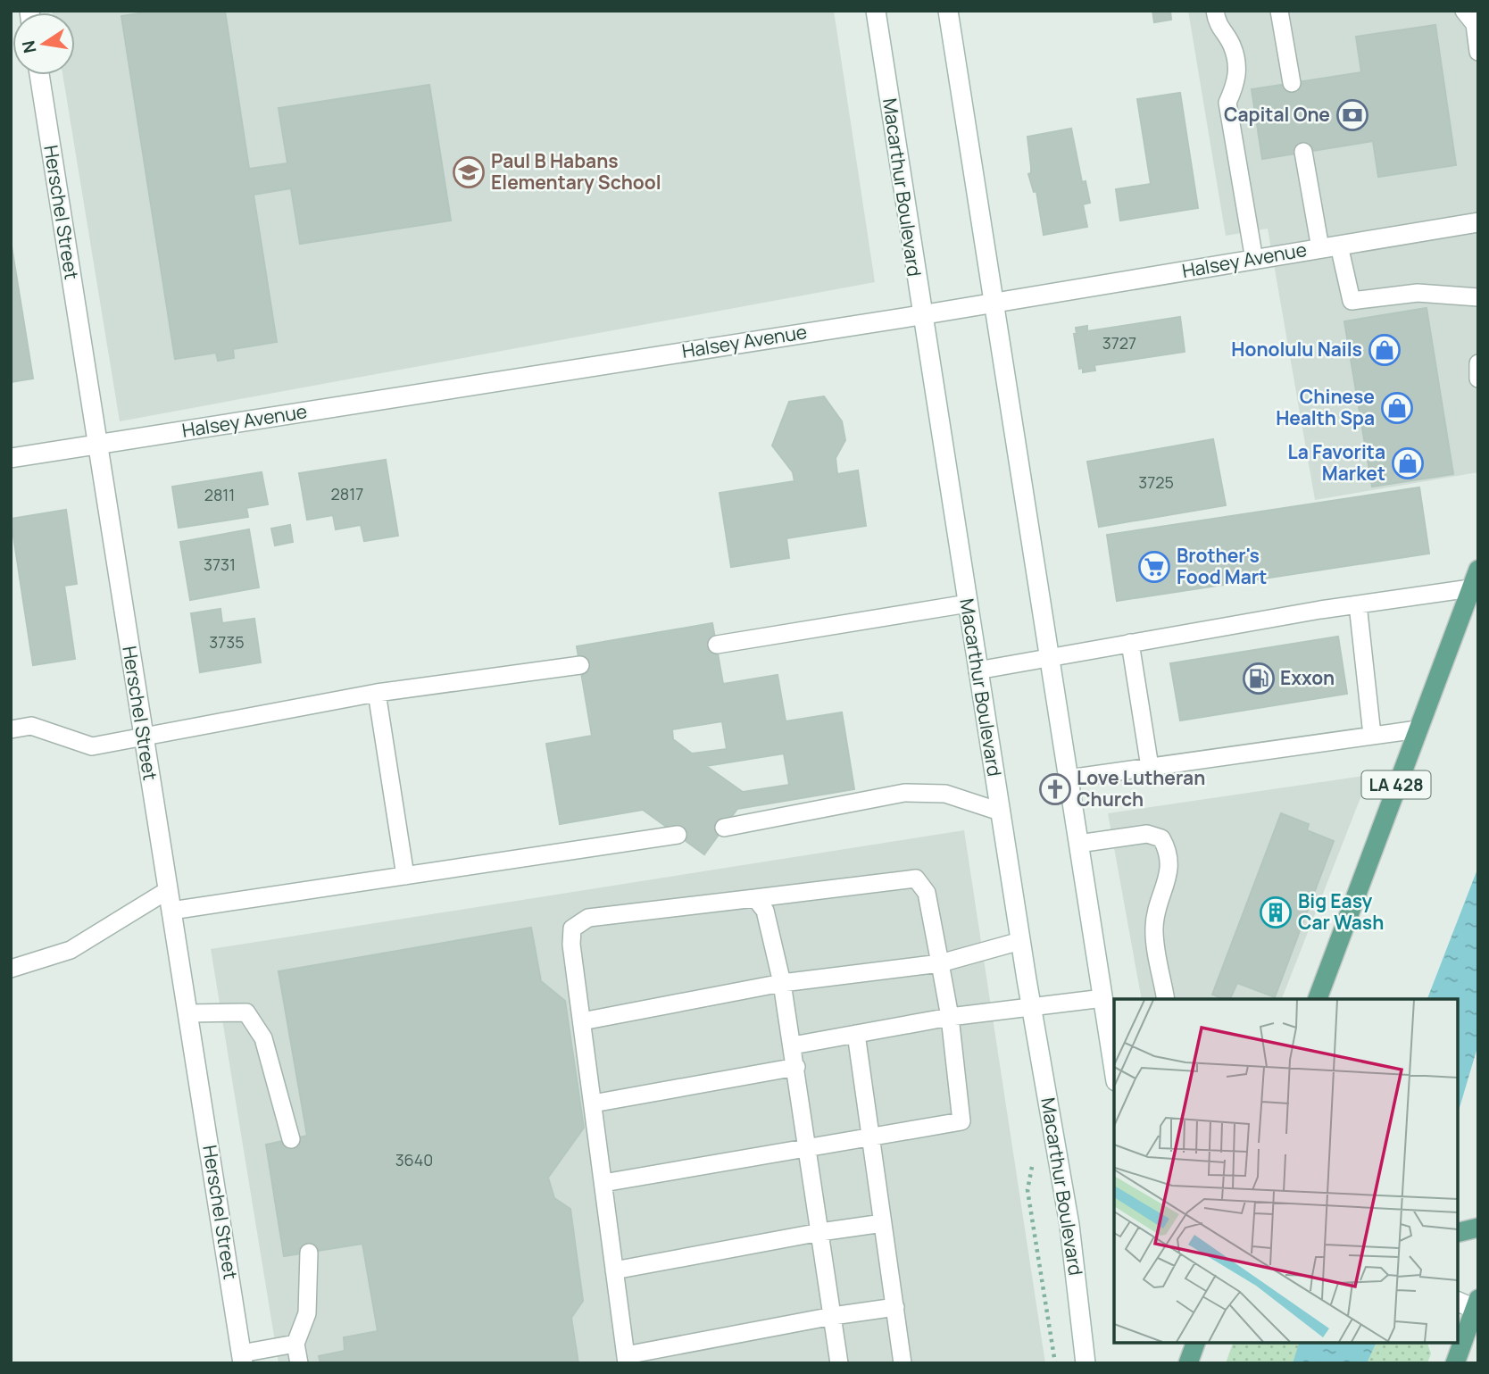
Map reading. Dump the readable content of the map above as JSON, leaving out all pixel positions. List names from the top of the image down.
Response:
{
  "streets": {
    "main road": ["LA 428"],
    "street": ["Macarthur Boulevard", "Herschel Street", "Halsey Avenue"]
  },
  "crossings": [
    ["Macarthur Boulevard", "Halsey Avenue"],
    ["Herschel Street", "Halsey Avenue"]
  ],
  "places": {
    "bank": ["Capital One"],
    "school or university": ["Paul B Habans Elementary School"],
    "shop": ["Honolulu Nails", "Chinese Health Spa", "La Favorita Market"],
    "supermarket": ["Brother's Food Mart"],
    "fuel station": ["Exxon"],
    "church": ["Love Lutheran Church"],
    "building": ["Big Easy Car Wash"]
  },
  "house_numbers": [
    "3727",
    "3725",
    "2817",
    "2811",
    "3731",
    "3735",
    "3640"
  ],
  "north": "left"
}
